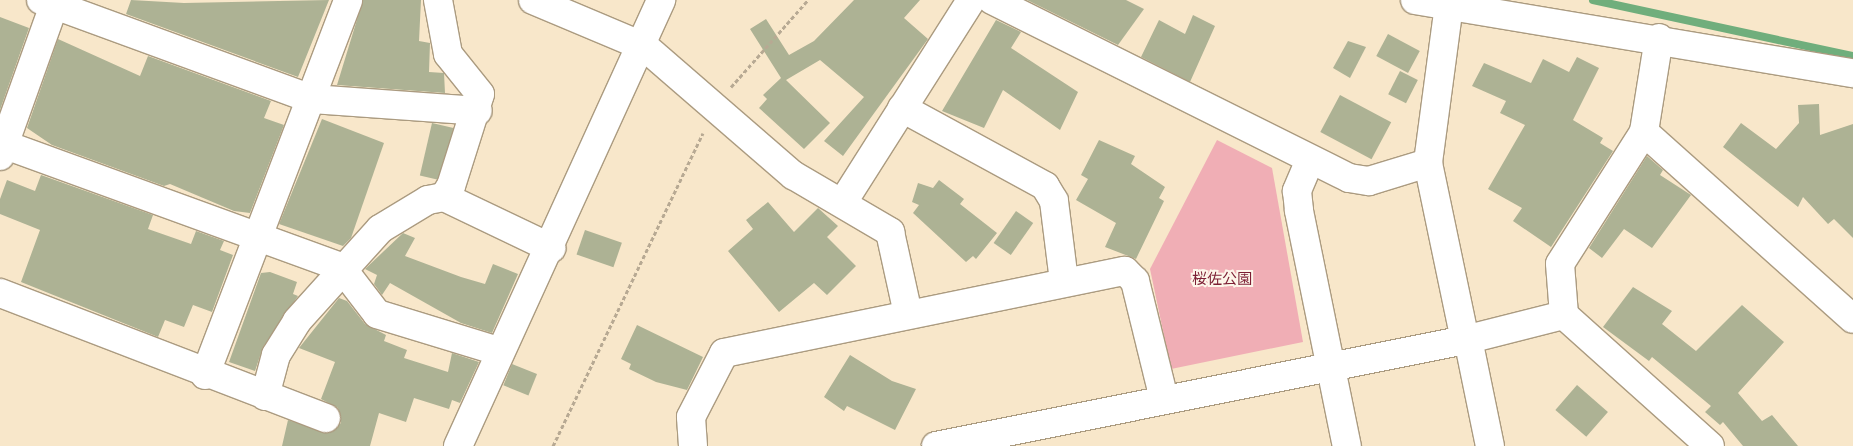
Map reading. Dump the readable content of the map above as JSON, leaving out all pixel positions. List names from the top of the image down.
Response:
{
  "parks": ["桜佐公園"]
}
